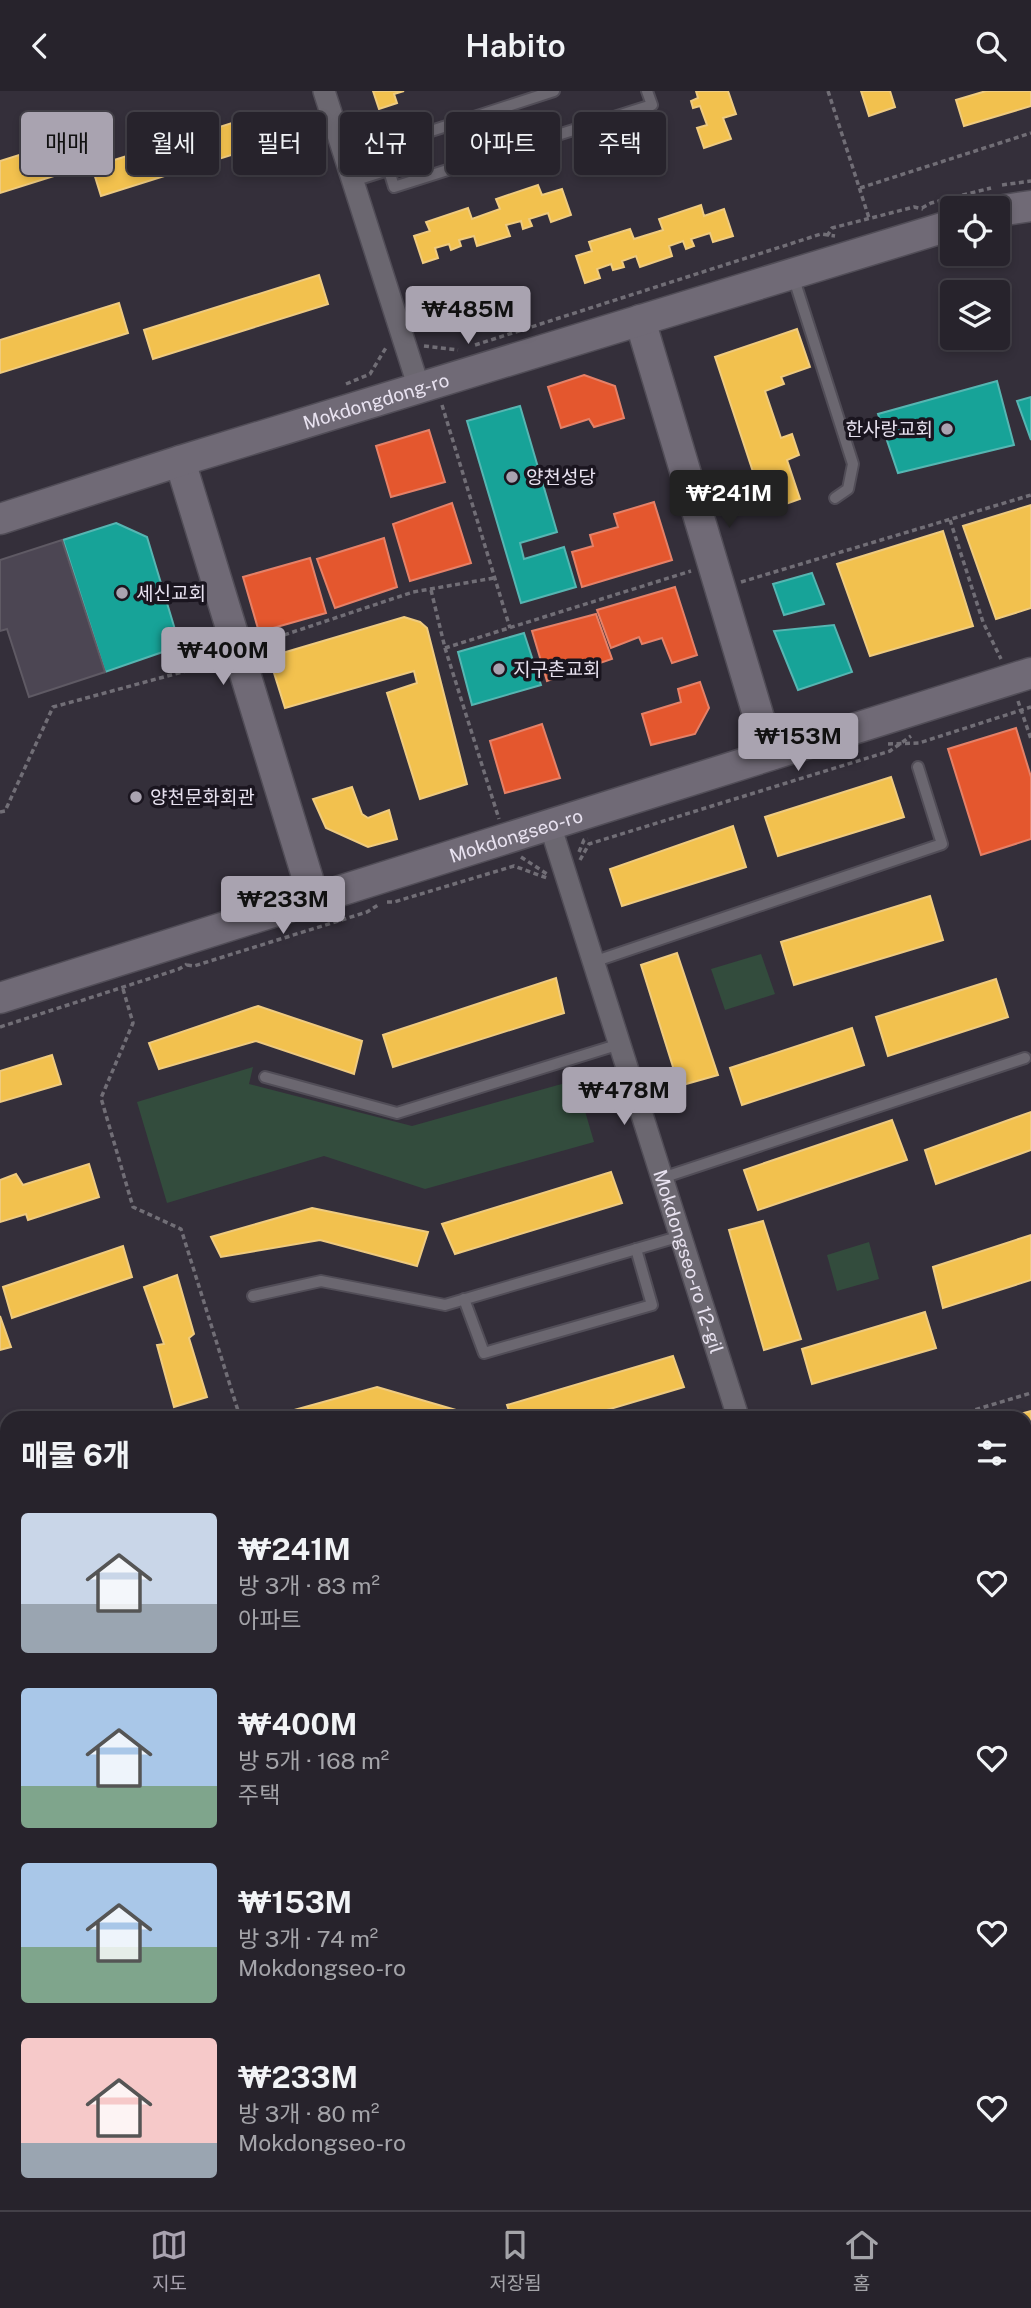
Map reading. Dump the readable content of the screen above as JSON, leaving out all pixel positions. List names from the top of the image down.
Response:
{
  "streets": {
    "main road": ["Mokdongdong-ro", "Mokdongseo-ro"],
    "street": ["Mokdongseo-ro 12-gil"]
  },
  "crossings": [
    ["Mokdongseo-ro", "Mokdongseo-ro 12-gil"]
  ],
  "places": [
    "한사랑교회",
    "양천성당",
    "세신교회",
    "지구촌교회",
    "양천문화회관"
  ],
  "page": {
    "header": "Habito",
    "chip": [
      "매매",
      "월세",
      "필터",
      "신규",
      "아파트",
      "주택"
    ],
    "price": [
      "₩485M",
      "₩241M",
      "₩400M",
      "₩153M",
      "₩233M",
      "₩478M"
    ],
    "heading": "매물 6개",
    "list": [
      {
        "name": "₩241M",
        "note": "방 3개 · 83 m² · 아파트"
      },
      {
        "name": "₩400M",
        "note": "방 5개 · 168 m² · 주택"
      },
      {
        "name": "₩153M",
        "note": "방 3개 · 74 m² · Mokdongseo-ro"
      },
      {
        "name": "₩233M",
        "note": "방 3개 · 80 m² · Mokdongseo-ro"
      }
    ],
    "tabs": ["지도", "저장됨", "홈"]
  }
}
